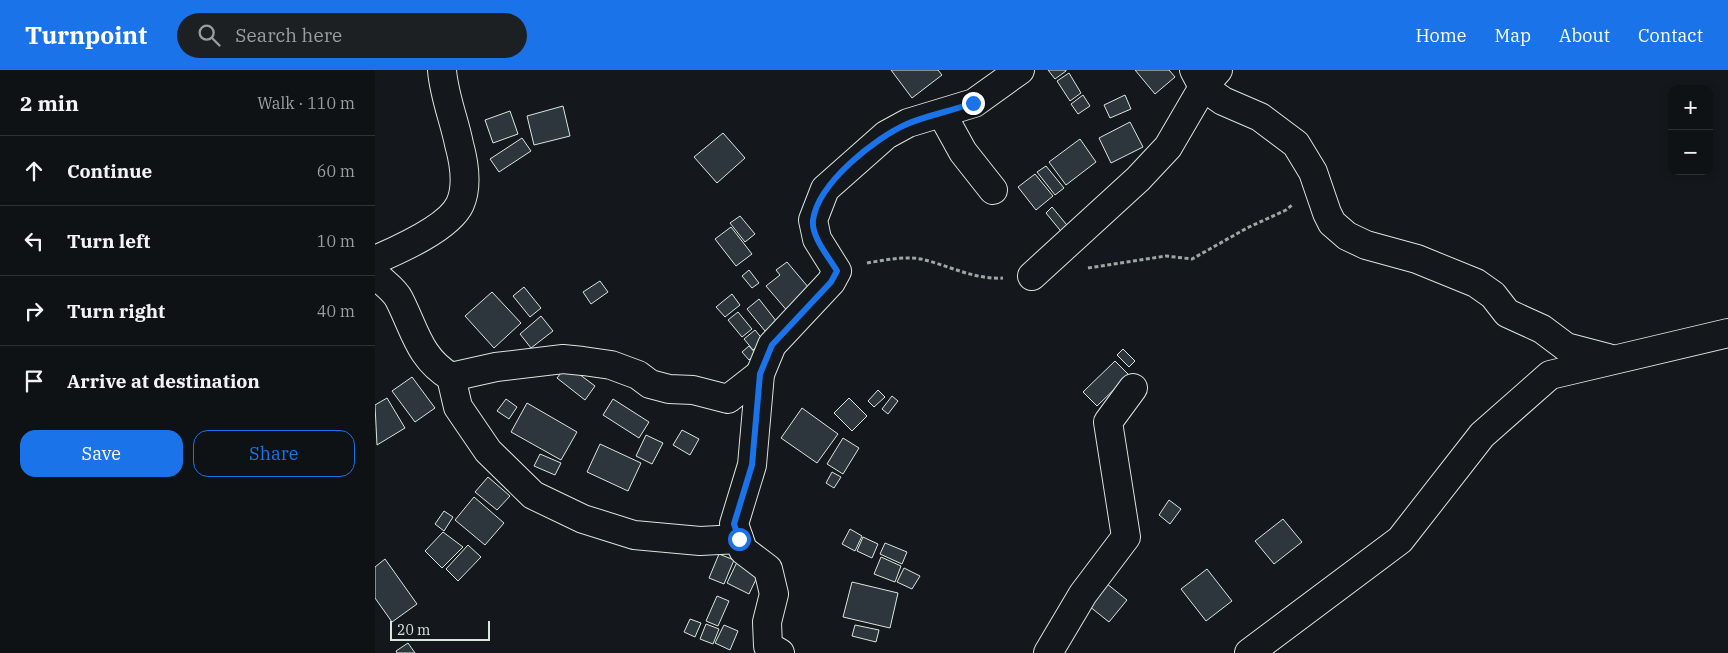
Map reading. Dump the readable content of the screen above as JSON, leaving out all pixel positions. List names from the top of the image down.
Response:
{
  "scale_bar": "20 m",
  "page": {
    "header": "Turnpoint",
    "search": "Search here",
    "nav": [
      "Home",
      "Map",
      "About",
      "Contact"
    ],
    "heading": ["2 min", "Walk · 110 m"],
    "map_buttons": ["+", "−"],
    "list": [
      ["Continue", "60 m"],
      ["Turn left", "10 m"],
      ["Turn right", "40 m"],
      "Arrive at destination"
    ],
    "buttons": ["Save", "Share"],
    "scale": "20 m"
  }
}
